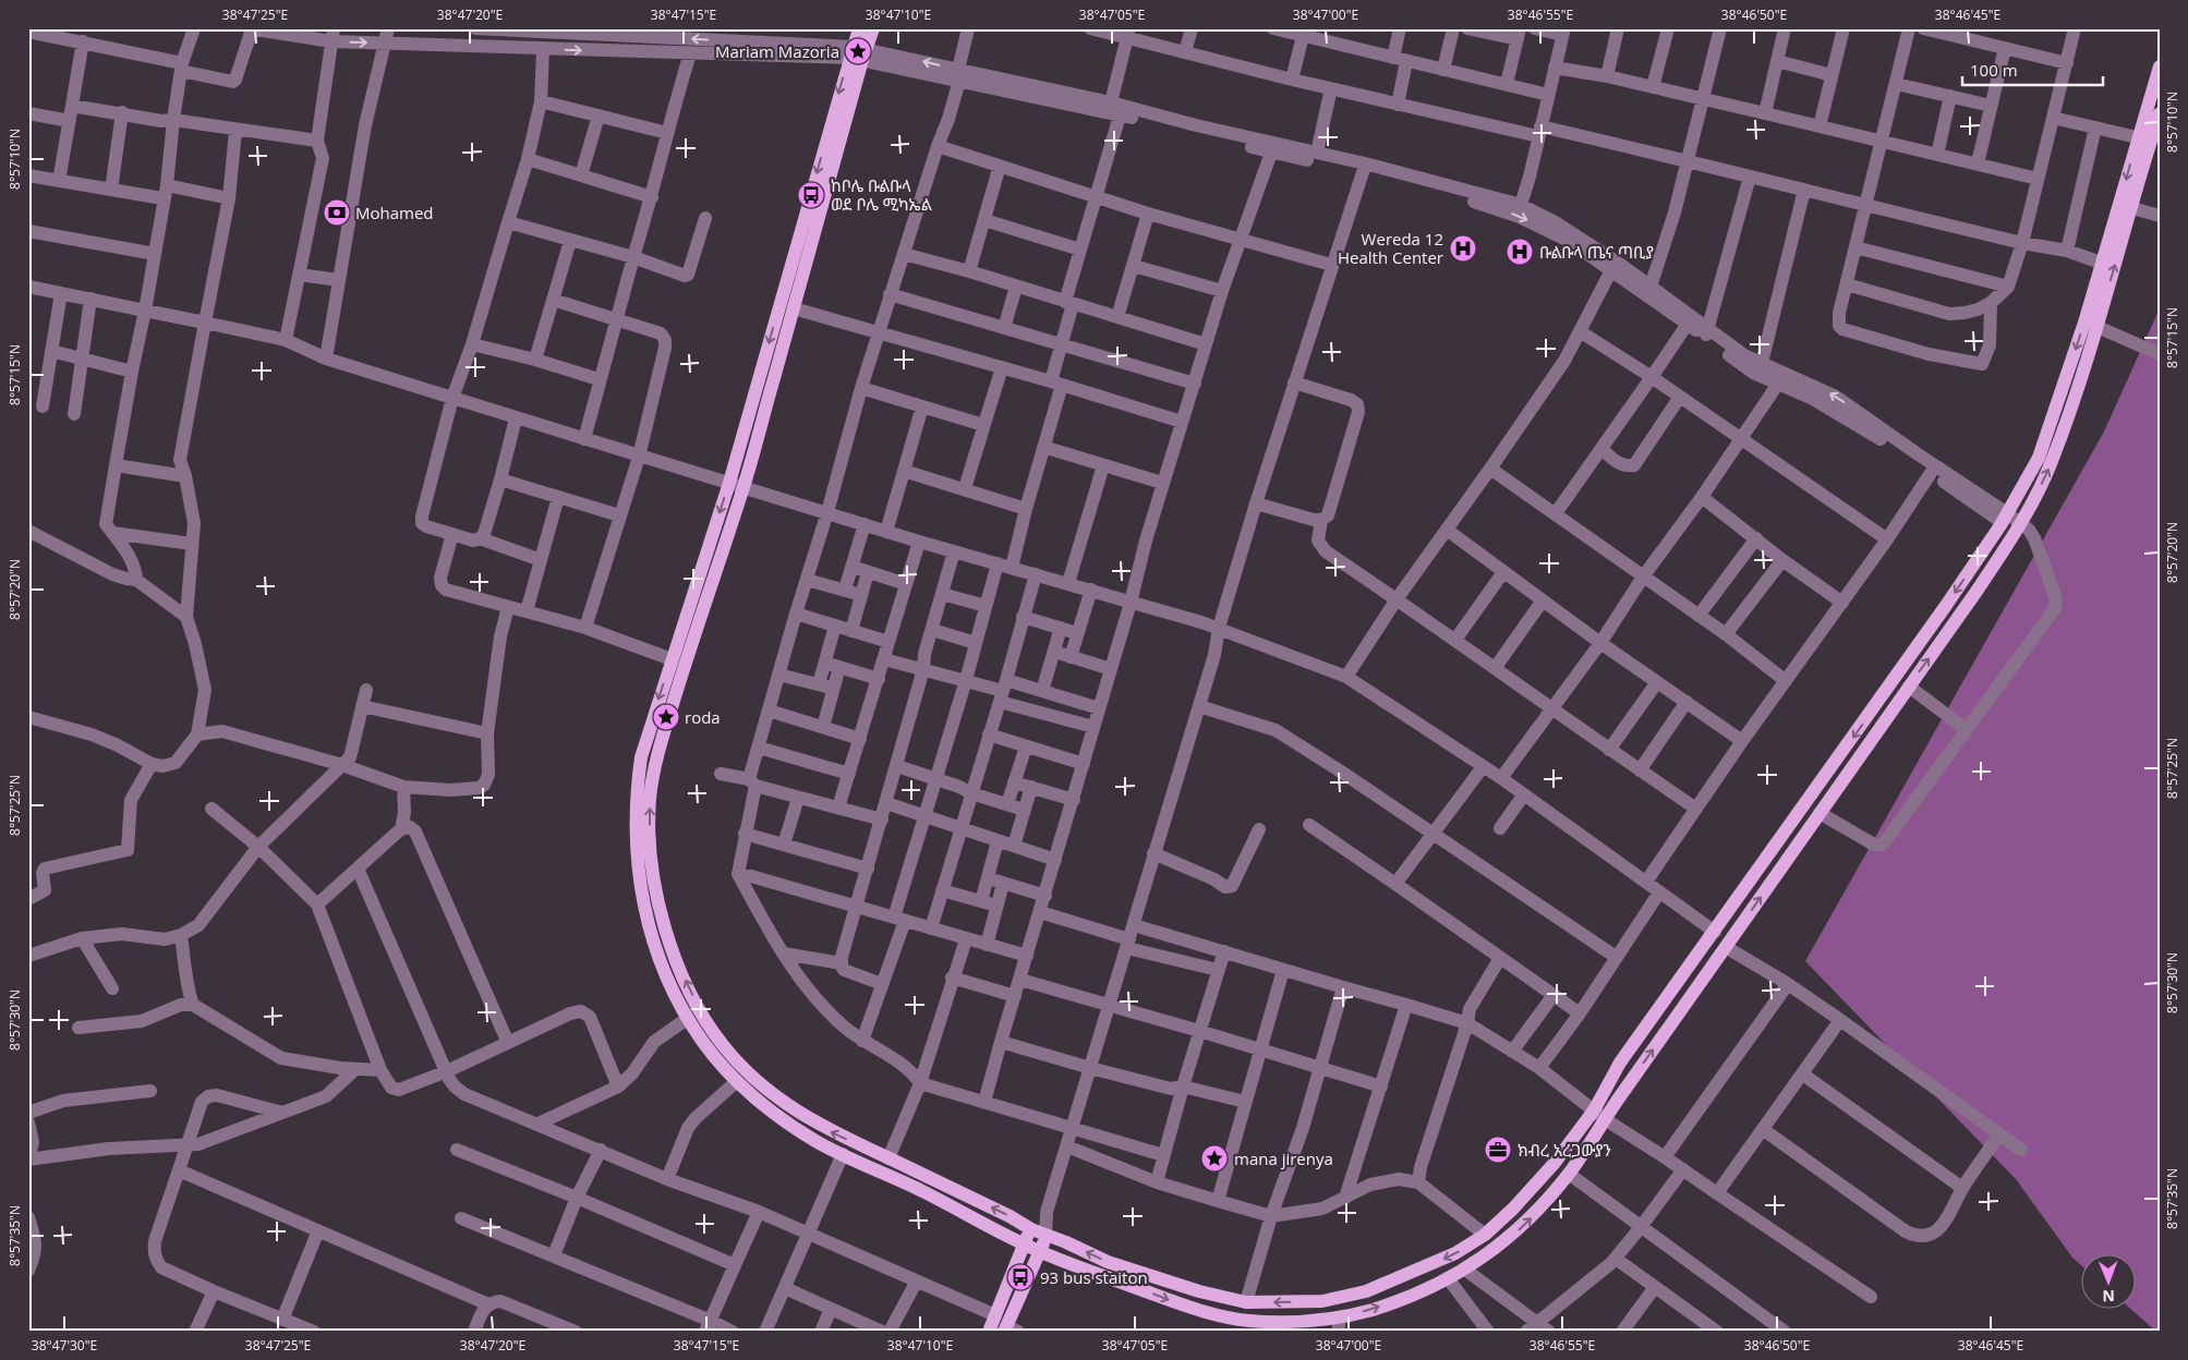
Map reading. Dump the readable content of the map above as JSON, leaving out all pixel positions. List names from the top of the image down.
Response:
{
  "places": {
    "place": ["Mariam Mazoria", "roda", "mana jirenya"],
    "bus stop": ["ከቦሌ ቡልቡላ ወደ ቦሌ ሚካኤል", "93 bus staiton"],
    "bank": ["Mohamed"],
    "hospital": ["Wereda 12 Health Center", "ቡልቡላ ጤና ጣቢያ"],
    "office": ["ክብረ አረጋውያን"]
  },
  "scale_bar": "100 m",
  "north": "bottom",
  "coordinates": [
    "38°47'25\"E",
    "38°47'20\"E",
    "38°47'15\"E",
    "38°47'10\"E",
    "38°47'05\"E",
    "38°47'00\"E",
    "38°46'55\"E",
    "38°46'50\"E",
    "38°46'45\"E",
    "8°57'10\"N",
    "8°57'15\"N",
    "8°57'20\"N",
    "8°57'25\"N",
    "8°57'30\"N",
    "8°57'35\"N",
    "38°47'30\"E"
  ]
}
